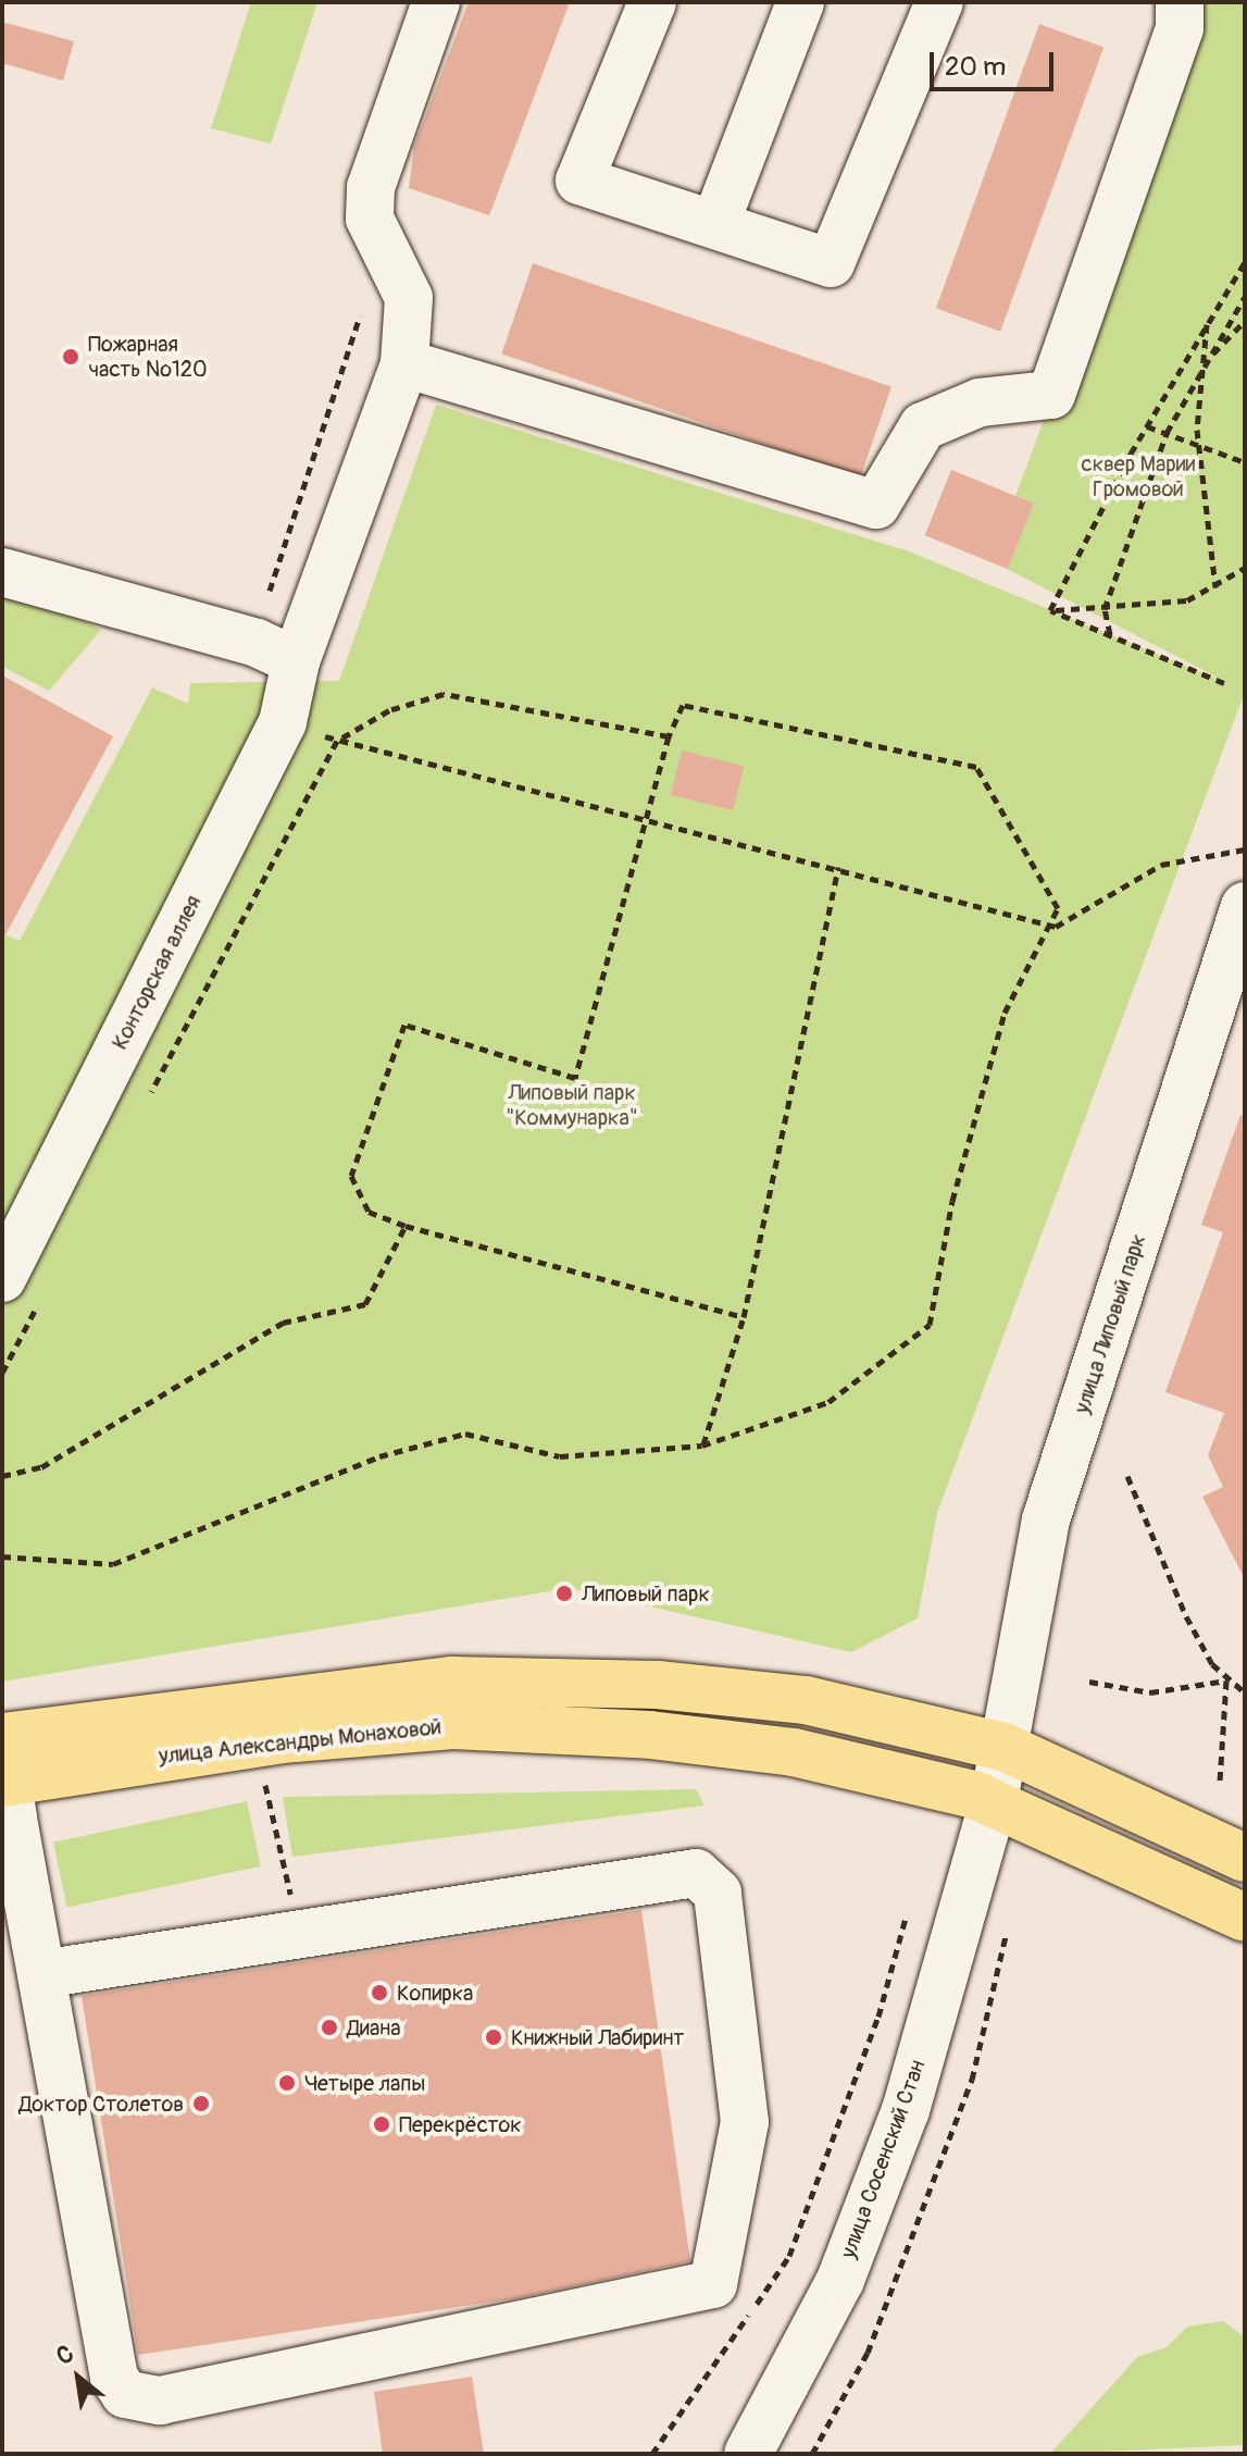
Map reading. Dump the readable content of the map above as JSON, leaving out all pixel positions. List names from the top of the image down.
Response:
{
  "streets": {
    "main road": ["улица Александры Монаховой"],
    "street": ["Конторская аллея", "улица Липовый парк", "улица Сосенский Стан"]
  },
  "crossings": [
    ["улица Липовый парк", "улица Александры Монаховой"],
    ["улица Липовый парк", "улица Сосенский Стан"],
    ["улица Александры Монаховой", "улица Сосенский Стан"]
  ],
  "parks": ["сквер Марии Громовой", "Липовый парк \"Коммунарка\""],
  "places": [
    "Пожарная часть №120",
    "Липовый парк",
    "Копирка",
    "Диана",
    "Книжный Лабиринт",
    "Четыре лапы",
    "Доктор Столетов",
    "Перекрёсток"
  ],
  "scale_bar": "20 m",
  "north": "top left"
}
